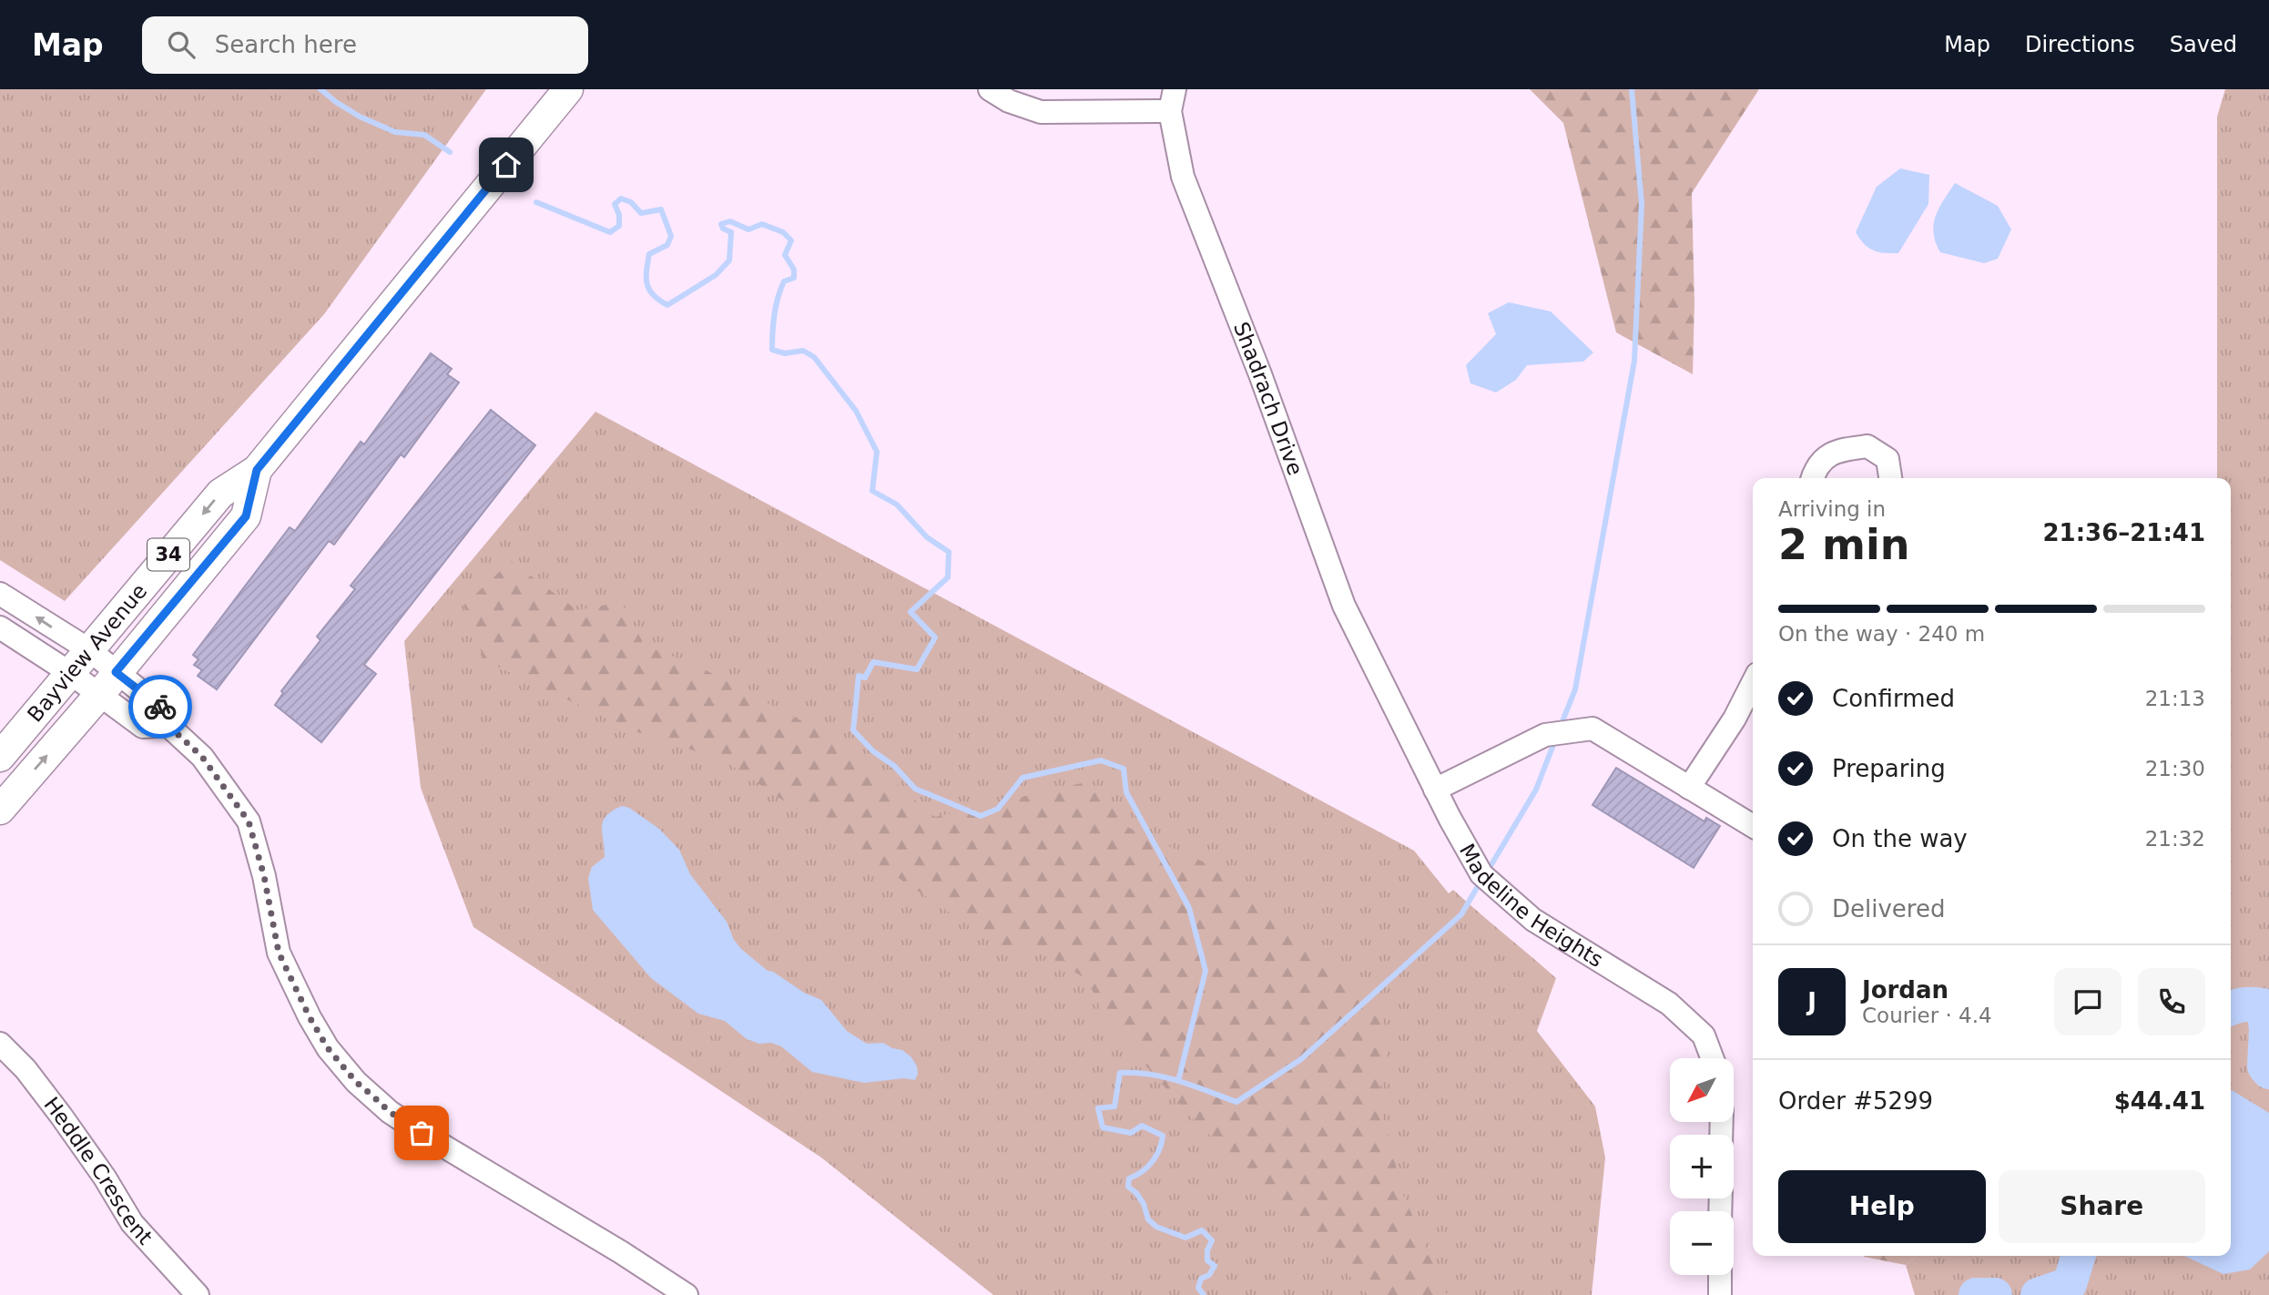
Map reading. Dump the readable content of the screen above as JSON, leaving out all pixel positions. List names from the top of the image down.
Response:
{
  "streets": {
    "main road": ["34", "Bayview Avenue"],
    "street": ["Shadrach Drive", "Madeline Heights", "Heddle Crescent"]
  },
  "crossings": [
    ["Shadrach Drive", "Madeline Heights"]
  ],
  "north": "bottom left",
  "page": {
    "header": "Map",
    "search": "Search here",
    "nav": ["Map", "Directions", "Saved"],
    "heading": ["2 min", "Arriving in", "21:36–21:41"],
    "panel": [
      "Jordan",
      "Courier · 4.4",
      "Order #5299",
      "$44.41"
    ],
    "bar": "On the way · 240 m",
    "list": [
      ["Confirmed", "21:13"],
      ["Preparing", "21:30"],
      ["On the way", "21:32"],
      "Delivered"
    ],
    "round": "J",
    "map_buttons": ["+", "−"],
    "buttons": ["Help", "Share"]
  }
}
